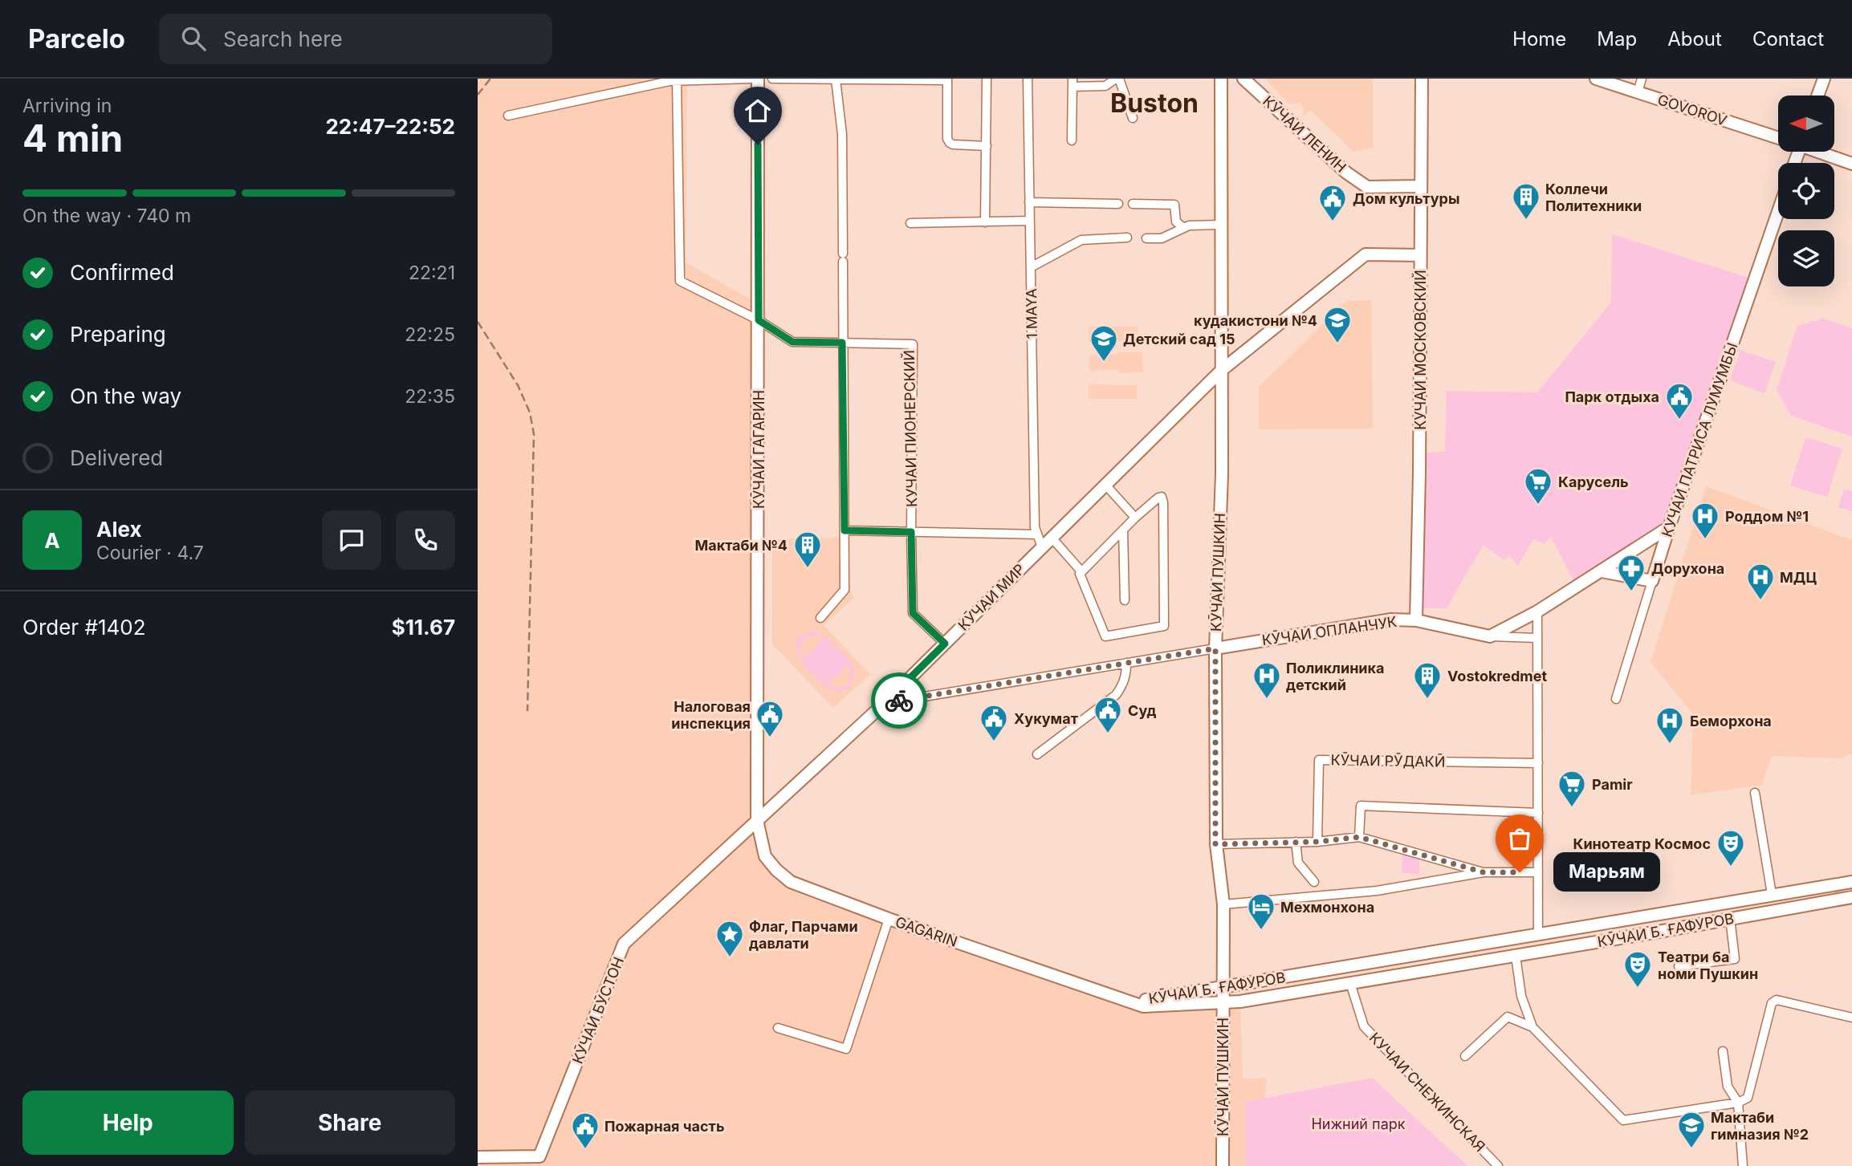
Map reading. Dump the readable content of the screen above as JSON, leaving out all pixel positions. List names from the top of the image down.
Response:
{
  "streets": {
    "street": [
      "GOVOROV",
      "КӮЧАИ ЛЕНИН",
      "1 MAYA",
      "КУЧАИ МОСКОВСКИЙ",
      "КУЧАИ ПИОНЕРСКИЙ",
      "КУЧАИ ПАТРИСА ЛУМУМБЫ",
      "КӮЧАИ ГАГАРИН",
      "КӮЧАИ ПУШКИН",
      "КӮЧАИ МИР",
      "КӮЧАИ ОПЛАНЧУК",
      "КӮЧАИ РӮДАКӢ",
      "КӮЧАИ Б. ҒАФУРОВ",
      "GAGARIN",
      "КӮЧАИ БӮСТОН",
      "КУЧАИ СНЕЖИНСКАЯ"
    ]
  },
  "crossings": [
    ["КӮЧАИ ЛЕНИН", "КУЧАИ МОСКОВСКИЙ"],
    ["1 MAYA", "КӮЧАИ МИР"],
    ["КУЧАИ МОСКОВСКИЙ", "КӮЧАИ ОПЛАНЧУК"],
    ["КУЧАИ ПИОНЕРСКИЙ", "КӮЧАИ ГАГАРИН"],
    ["КУЧАИ ПИОНЕРСКИЙ", "КӮЧАИ МИР"],
    ["КӮЧАИ ГАГАРИН", "КӮЧАИ МИР"],
    ["КӮЧАИ ГАГАРИН", "GAGARIN"],
    ["КӮЧАИ ГАГАРИН", "КӮЧАИ БӮСТОН"],
    ["КӮЧАИ ПУШКИН", "КӮЧАИ МИР"],
    ["КӮЧАИ ПУШКИН", "КӮЧАИ ОПЛАНЧУК"],
    ["КӮЧАИ ПУШКИН", "КӮЧАИ Б. ҒАФУРОВ"],
    ["КӮЧАИ МИР", "GAGARIN"],
    ["КӮЧАИ МИР", "КӮЧАИ БӮСТОН"],
    ["КӮЧАИ Б. ҒАФУРОВ", "GAGARIN"],
    ["КӮЧАИ Б. ҒАФУРОВ", "КУЧАИ СНЕЖИНСКАЯ"],
    ["GAGARIN", "КӮЧАИ БӮСТОН"]
  ],
  "districts": ["Buston"],
  "parks": ["Нижний парк"],
  "places": {
    "building": ["Коллечи Политехники", "Мактаби №4", "Vostokredmet"],
    "public building": [
      "Дом культуры",
      "Парк отдыха",
      "Суд",
      "Налоговая инспекция",
      "Хукумат",
      "Пожарная часть"
    ],
    "school or university": ["кудакистони №4", "Детский сад 15", "Мактаби гимназия №2"],
    "supermarket": ["Карусель", "Pamir"],
    "hospital": [
      "Роддом №1",
      "МДЦ",
      "Поликлиника детский",
      "Беморхона"
    ],
    "pharmacy": ["Дорухона"],
    "theatre": ["Кинотеатр Космос", "Театри ба номи Пушкин"],
    "other": ["Марьям"],
    "hotel": ["Мехмонхона"],
    "place": ["Флаг, Парчами давлати"]
  },
  "north": "left",
  "page": {
    "header": "Parcelo",
    "search": "Search here",
    "nav": [
      "Home",
      "Map",
      "About",
      "Contact"
    ],
    "heading": ["4 min", "Arriving in", "22:47–22:52"],
    "panel": [
      "Alex",
      "Courier · 4.7",
      "Order #1402",
      "$11.67"
    ],
    "bar": "On the way · 740 m",
    "list": [
      ["Confirmed", "22:21"],
      ["Preparing", "22:25"],
      ["On the way", "22:35"],
      "Delivered"
    ],
    "round": "A",
    "bubble": "Марьям",
    "buttons": ["Help", "Share"]
  }
}
